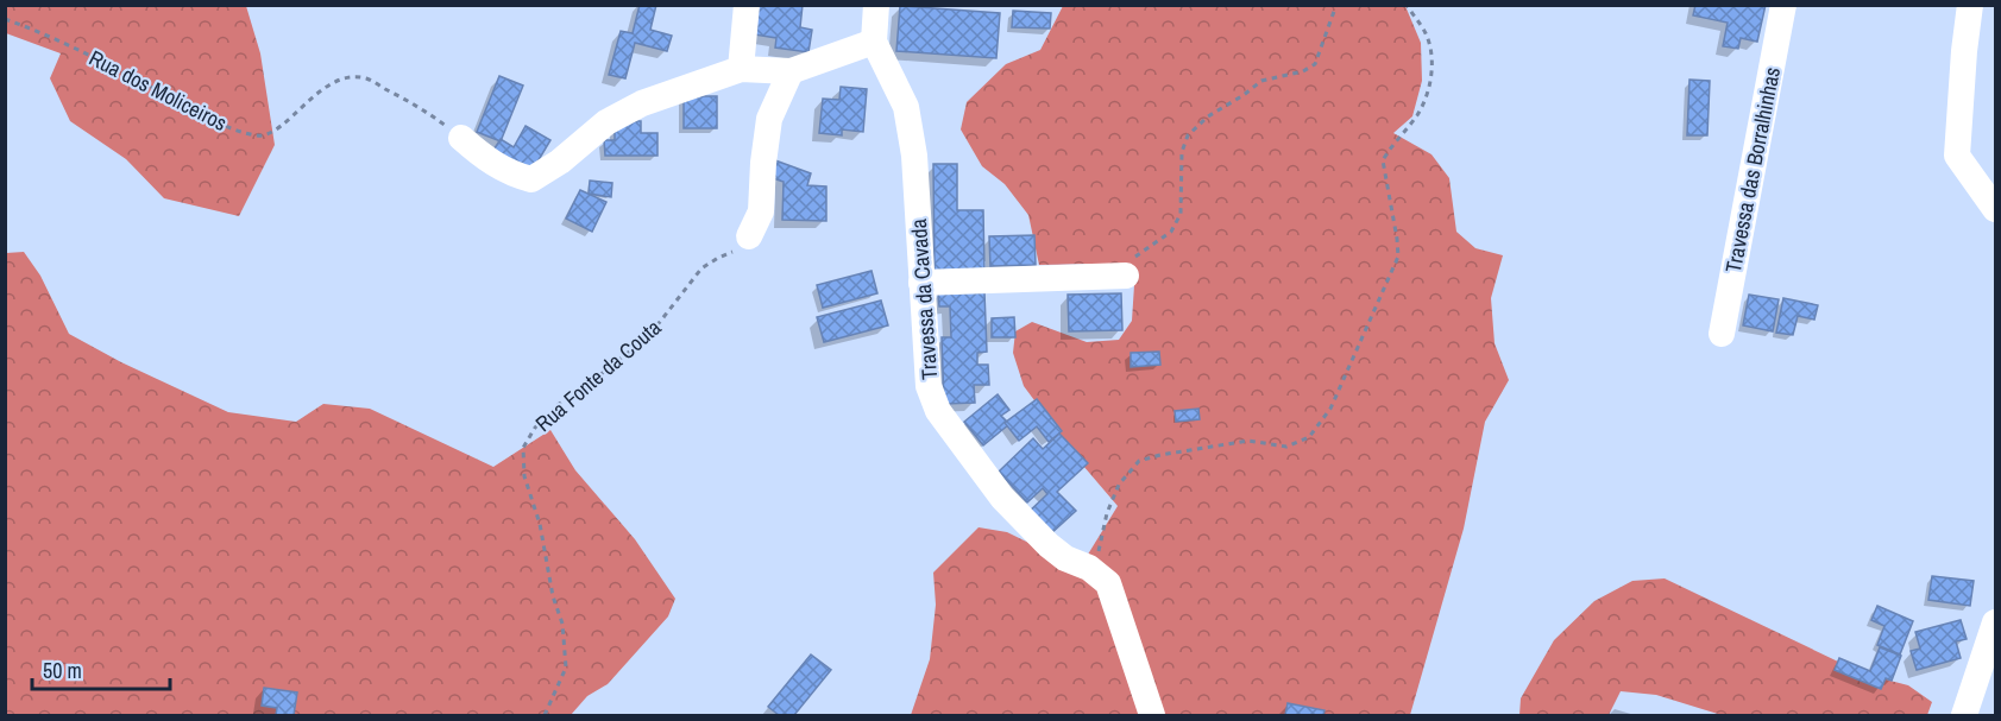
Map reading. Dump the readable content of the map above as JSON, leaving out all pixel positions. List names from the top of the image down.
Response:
{
  "streets": {
    "street": ["Travessa das Borralhinhas", "Travessa da Cavada"],
    "path": ["Rua dos Moliceiros", "Rua Fonte da Couta"]
  },
  "scale_bar": "50 m"
}
